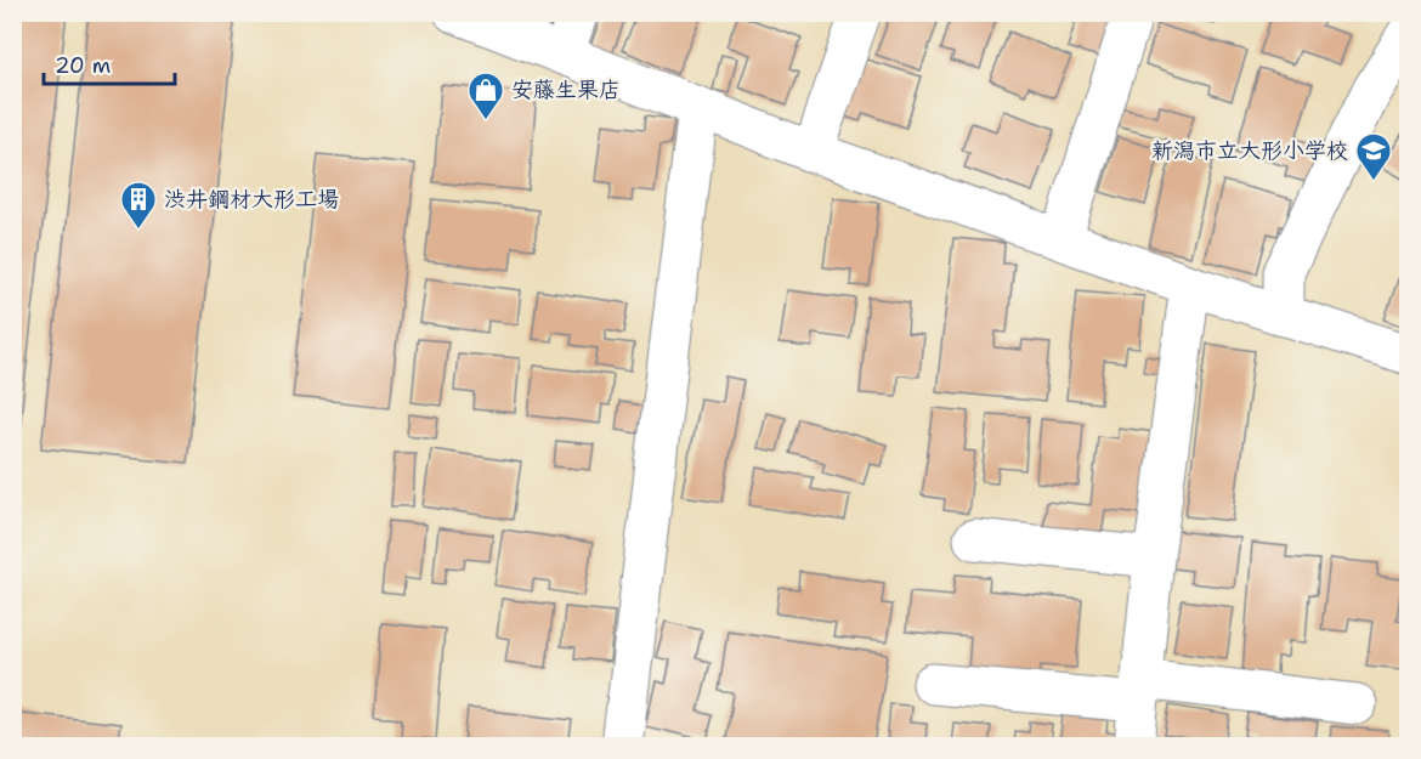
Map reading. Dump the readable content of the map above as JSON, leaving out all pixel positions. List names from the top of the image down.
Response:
{
  "places": {
    "shop": ["安藤生果店"],
    "school or university": ["新潟市立大形小学校"],
    "building": ["渋井鋼材大形工場"]
  },
  "scale_bar": "20 m"
}
